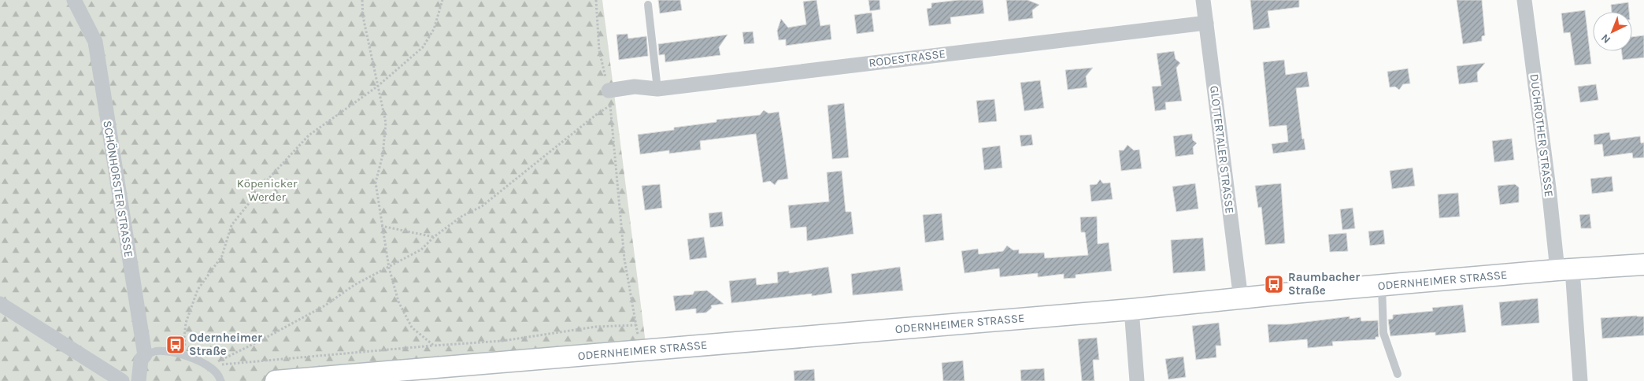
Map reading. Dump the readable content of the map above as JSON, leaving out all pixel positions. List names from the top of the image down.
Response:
{
  "streets": {
    "street": [
      "RODESTRASSE",
      "DUCHROTHER STRASSE",
      "GLOTTERTALER STRASSE",
      "SCHÖNHORSTER STRASSE",
      "ODERNHEIMER STRASSE"
    ]
  },
  "crossings": [
    ["RODESTRASSE", "GLOTTERTALER STRASSE"],
    ["DUCHROTHER STRASSE", "ODERNHEIMER STRASSE"],
    ["GLOTTERTALER STRASSE", "ODERNHEIMER STRASSE"]
  ],
  "parks": ["Köpenicker Werder"],
  "places": {
    "bus stop": ["Raumbacher Straße", "Odernheimer Straße"]
  },
  "north": "bottom left"
}
